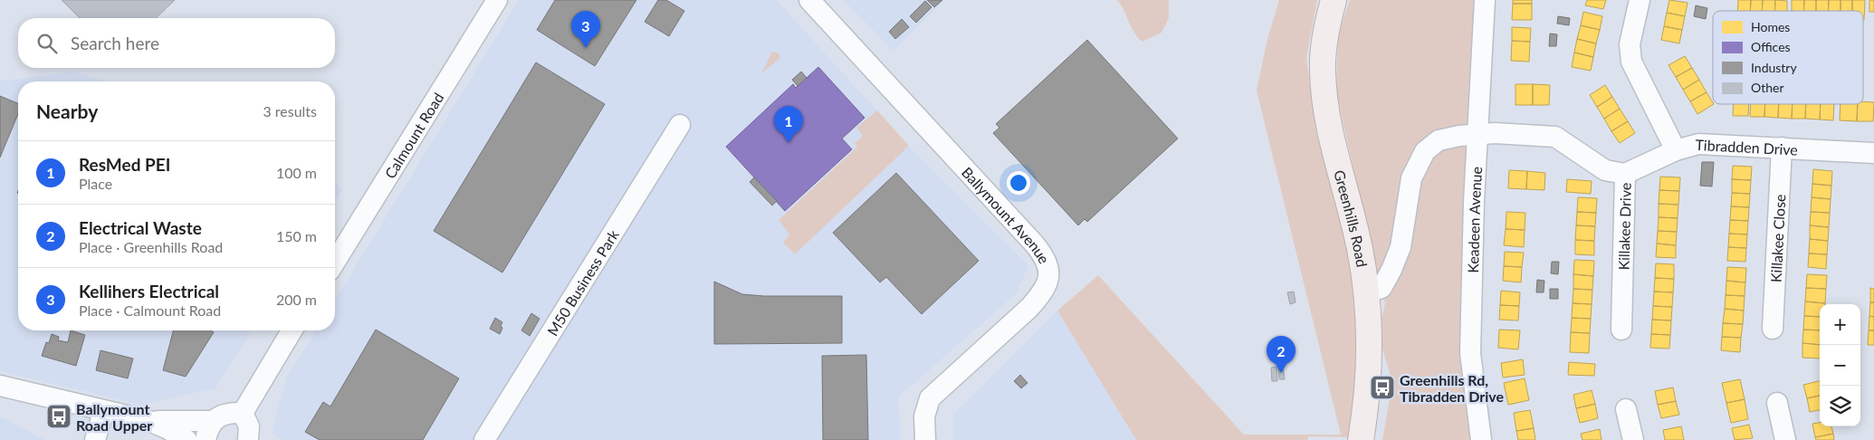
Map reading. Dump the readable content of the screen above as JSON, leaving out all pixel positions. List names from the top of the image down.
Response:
{
  "streets": {
    "main road": ["Greenhills Road"],
    "street": [
      "Calmount Road",
      "Tibradden Drive",
      "Ballymount Avenue",
      "Keadeen Avenue",
      "Killakee Drive",
      "Killakee Close",
      "M50 Business Park"
    ]
  },
  "crossings": [
    ["Tibradden Drive", "Killakee Drive"],
    ["Tibradden Drive", "Killakee Close"],
    ["Greenhills Road", "Killakee Drive"],
    ["Keadeen Avenue", "Killakee Drive"]
  ],
  "places": {
    "bus stop": ["Greenhills Rd, Tibradden Drive", "Ballymount Road Upper"]
  },
  "legend": [
    "Homes",
    "Offices",
    "Industry",
    "Other"
  ],
  "page": {
    "pins": ["3", "1", "2"],
    "search": "Search here",
    "heading": ["Nearby", "3 results"],
    "list": [
      {
        "mark": "1",
        "name": "ResMed PEI",
        "note": "Place",
        "value": "100 m"
      },
      {
        "mark": "2",
        "name": "Electrical Waste",
        "note": "Place · Greenhills Road",
        "value": "150 m"
      },
      {
        "mark": "3",
        "name": "Kellihers Electrical",
        "note": "Place · Calmount Road",
        "value": "200 m"
      }
    ],
    "map_buttons": ["+", "−"]
  }
}
